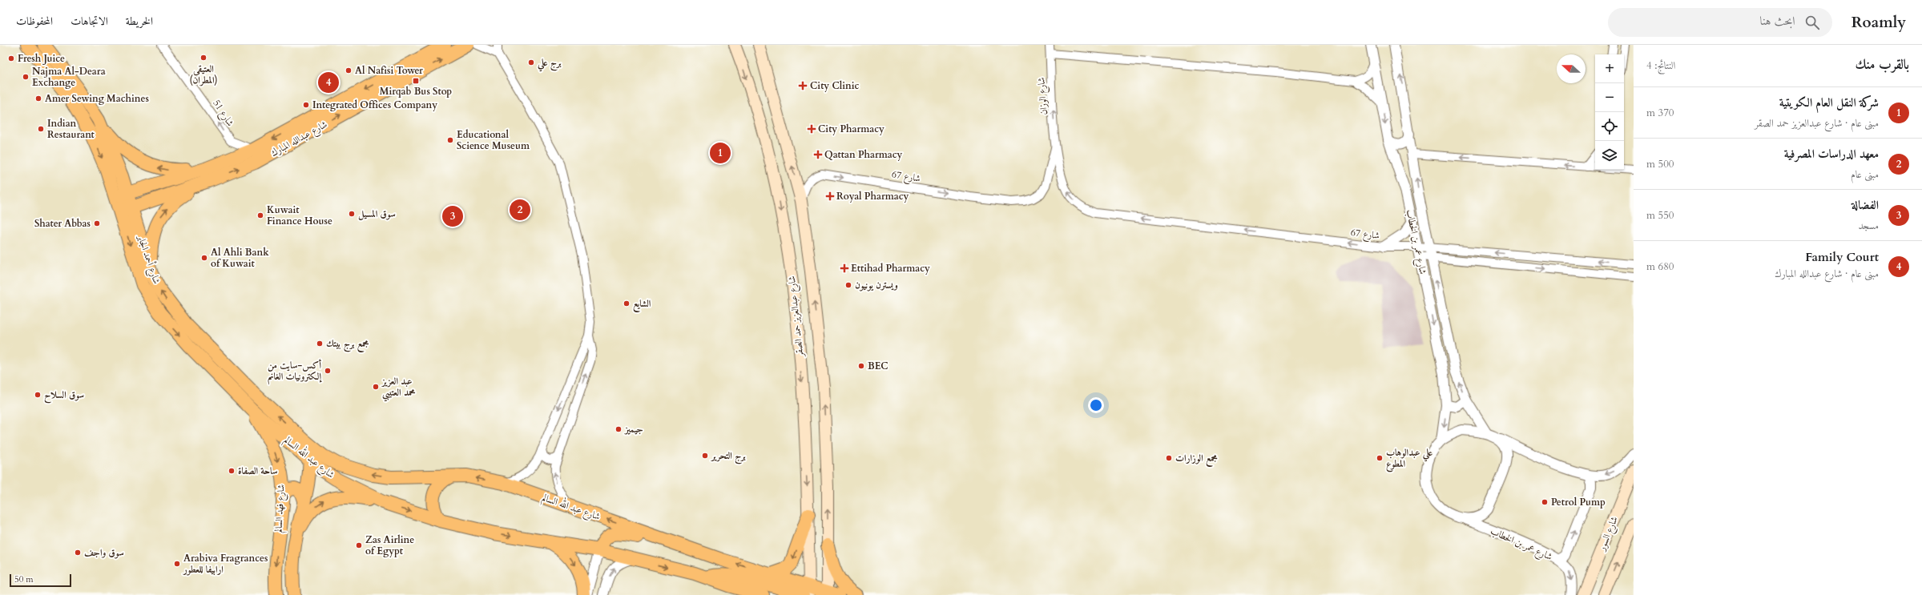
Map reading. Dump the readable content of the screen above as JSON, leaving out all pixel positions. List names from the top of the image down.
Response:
{
  "streets": {
    "main road": [
      "شارع عبدالله المبارك",
      "شارع أحمد الجابر",
      "شارع عبدالعزيز حمد الصقر",
      "شارع عبد الله السالم",
      "شارع فهد السالم",
      "شارع السور"
    ],
    "street": [
      "شارع الوزان",
      "شارع 51",
      "شارع 67",
      "شارع عمر بن الخطاب"
    ]
  },
  "crossings": [
    ["شارع الوزان", "شارع 67"],
    ["شارع 51", "شارع عبدالله المبارك"],
    ["شارع عبدالله المبارك", "شارع أحمد الجابر"],
    ["شارع 67", "شارع عمر بن الخطاب"],
    ["شارع 67", "شارع عبدالعزيز حمد الصقر"],
    ["شارع أحمد الجابر", "شارع عبد الله السالم"],
    ["شارع أحمد الجابر", "شارع فهد السالم"],
    ["شارع عبدالعزيز حمد الصقر", "شارع عبد الله السالم"],
    ["شارع عبد الله السالم", "شارع فهد السالم"]
  ],
  "one_way": ["شارع الوزان", "شارع 51"],
  "places": {
    "other": [
      "العتيقي (المطران)",
      "Fresh Juice",
      "برج علي",
      "Al Nafisi Tower",
      "Najma Al-Deara Exchange",
      "Amer Sewing Machines",
      "Integrated Offices Company",
      "Indian Restaurant",
      "Educational Science Museum",
      "سوق المسيل",
      "Kuwait Finance House",
      "Shater Abbas",
      "Al Ahli Bank of Kuwait",
      "ويسترن يونيون",
      "الشايع",
      "مجمع برج بيتك",
      "BEC",
      "أكس-سايت من إلكترونيات الغانم",
      "عبد العزيز محمد العتيبي",
      "سوق السلاح",
      "جيميز",
      "برج التحرير",
      "مجمع الوزارات",
      "علي عبدالوهاب المطوع",
      "ساحة الصفاة",
      "Petrol Pump",
      "Zas Airline of Egypt",
      "سوق واجف",
      "Arabiva Fragrances ارابيفا للعطور"
    ],
    "transit": ["Mirqab Bus Stop"],
    "health": [
      "City Clinic",
      "City Pharmacy",
      "Qattan Pharmacy",
      "Royal Pharmacy",
      "Ettihad Pharmacy"
    ]
  },
  "scale_bar": "50 m",
  "north": "left",
  "page": {
    "header": "Roamly",
    "search": "ابحث هنا",
    "nav": ["الخريطة", "الاتجاهات", "المحفوظات"],
    "heading": ["بالقرب منك", "النتائج: 4"],
    "map_buttons": ["+", "−"],
    "pins": [
      "4",
      "1",
      "2",
      "3"
    ],
    "list": [
      {
        "mark": "1",
        "name": "شركة النقل العام الكويتية",
        "note": "مبنى عام · شارع عبدالعزيز حمد الصقر",
        "value": "370 m"
      },
      {
        "mark": "2",
        "name": "معهد الدراسات المصرفية",
        "note": "مبنى عام",
        "value": "500 m"
      },
      {
        "mark": "3",
        "name": "الفضالة",
        "note": "مسجد",
        "value": "550 m"
      },
      {
        "mark": "4",
        "name": "Family Court",
        "note": "مبنى عام · شارع عبدالله المبارك",
        "value": "680 m"
      }
    ],
    "scale": "50 m"
  }
}
